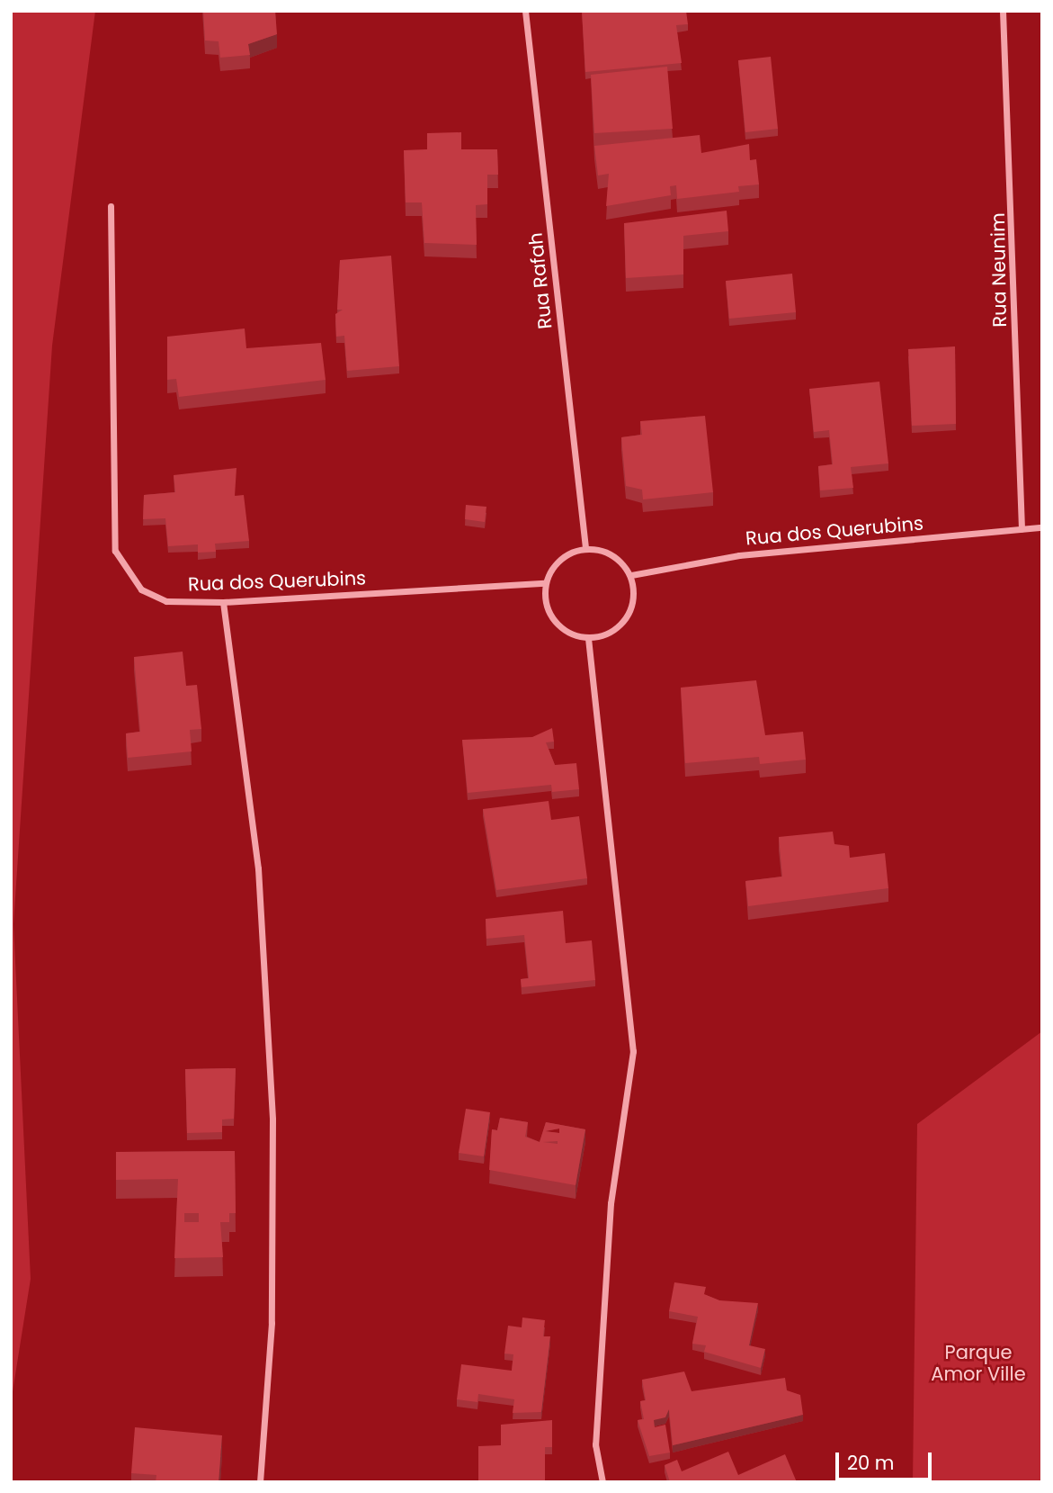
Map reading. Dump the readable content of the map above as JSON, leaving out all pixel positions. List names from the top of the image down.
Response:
{
  "streets": {
    "street": ["Rua Neunim", "Rua Rafah", "Rua dos Querubins"]
  },
  "crossings": [
    ["Rua Neunim", "Rua dos Querubins"],
    ["Rua Rafah", "Rua dos Querubins"]
  ],
  "parks": ["Parque Amor Ville"],
  "scale_bar": "20 m"
}
